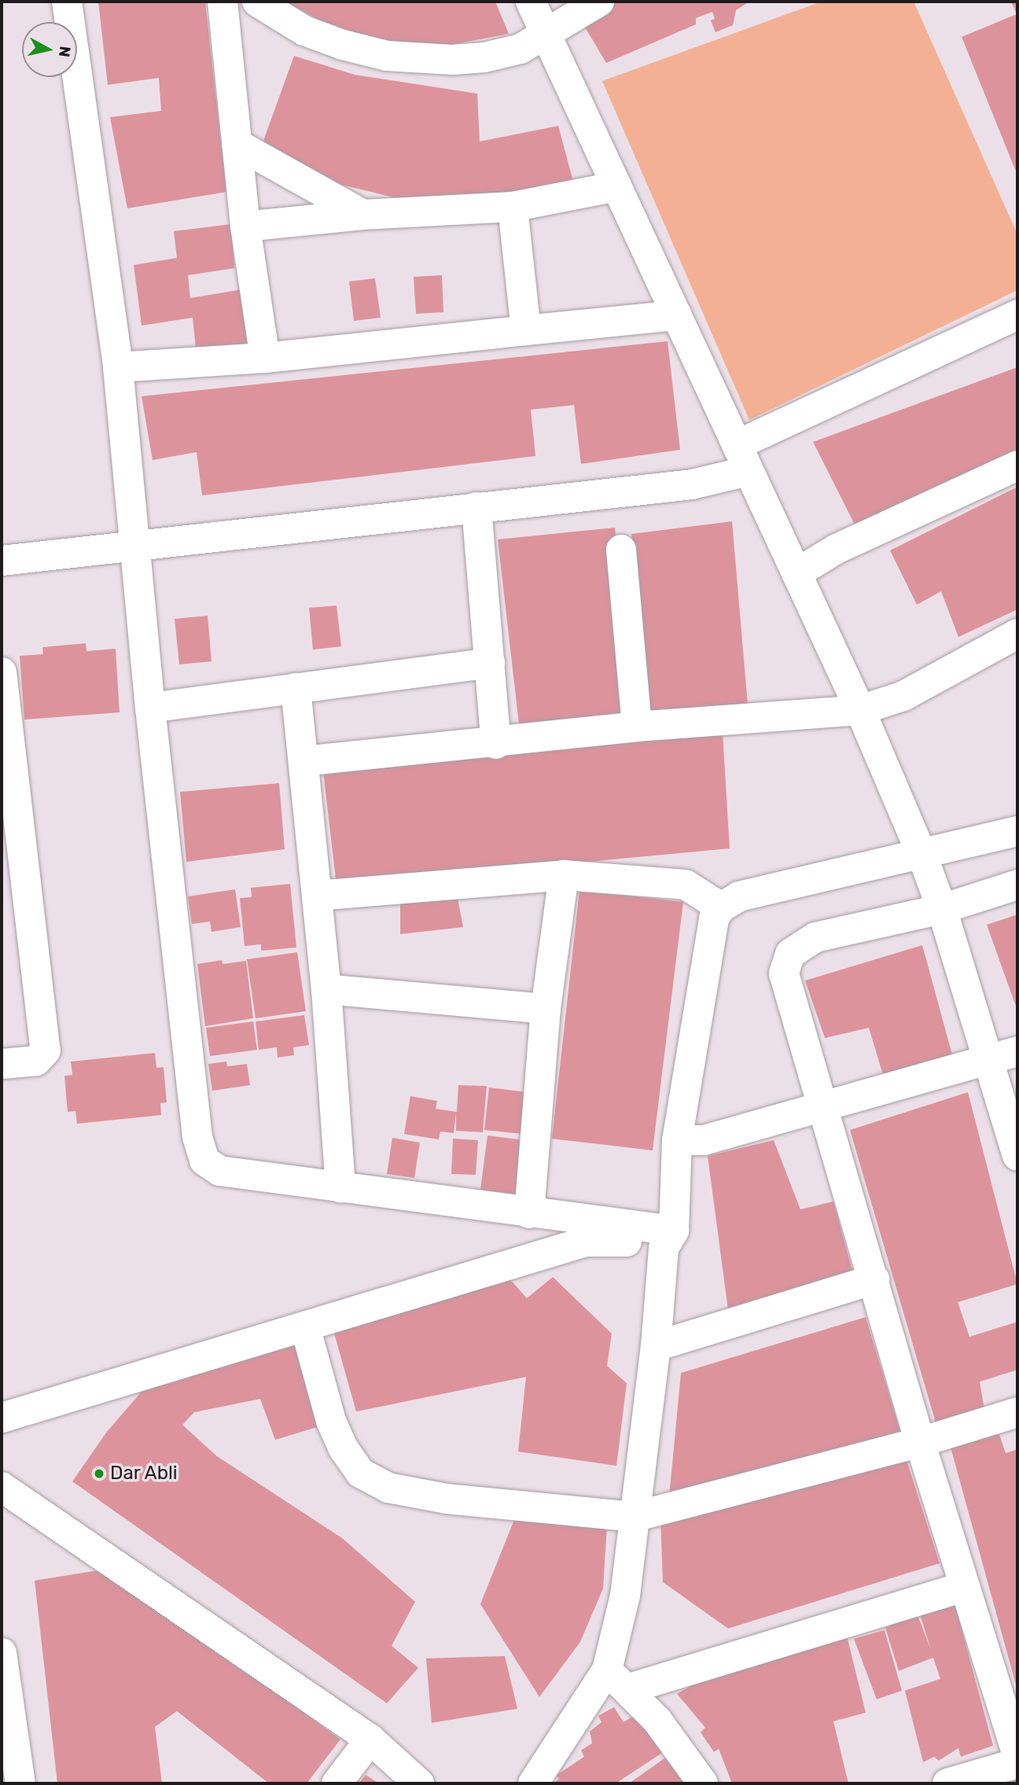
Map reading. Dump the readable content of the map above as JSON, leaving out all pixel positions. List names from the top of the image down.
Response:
{
  "places": ["Dar Abli"],
  "north": "right"
}
